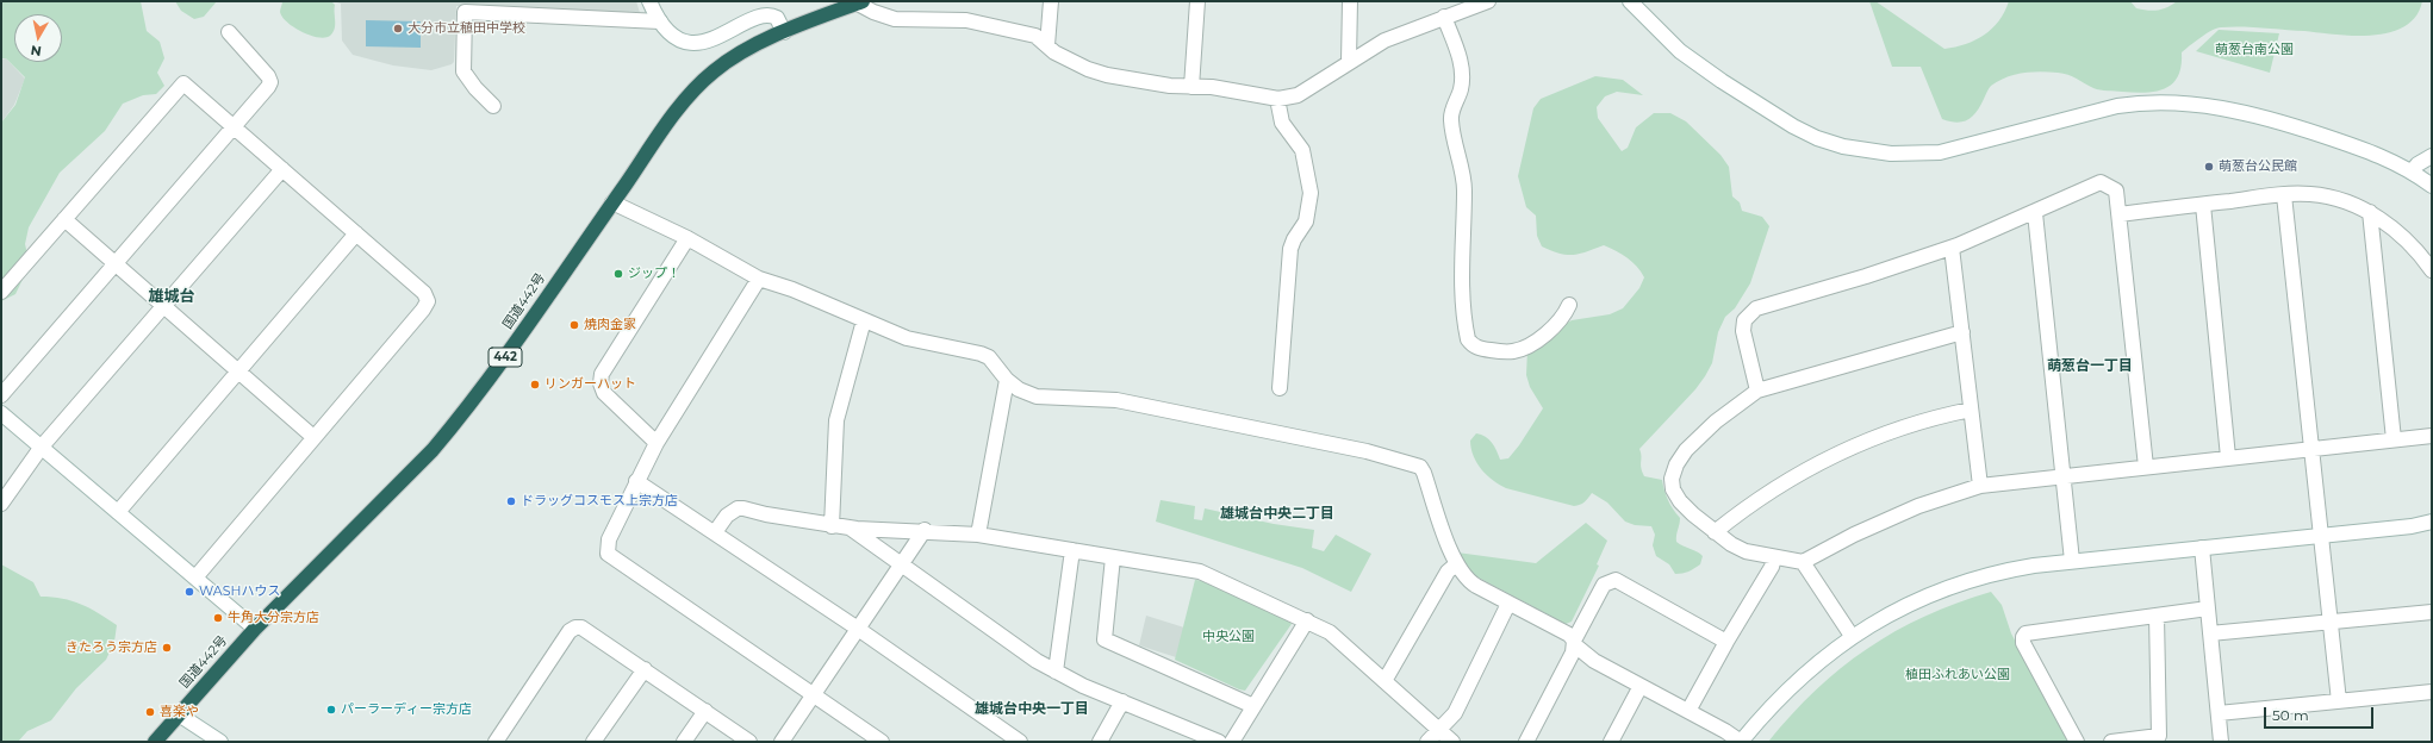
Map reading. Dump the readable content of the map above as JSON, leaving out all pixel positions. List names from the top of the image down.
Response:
{
  "streets": {
    "highway": ["国道442号", "442"]
  },
  "districts": [
    "雄城台",
    "萌葱台一丁目",
    "雄城台中央二丁目",
    "雄城台中央一丁目"
  ],
  "parks": ["萌葱台南公園", "中央公園", "植田ふれあい公園"],
  "places": [
    "大分市立稙田中学校",
    "萌葱台公民館",
    "ジップ！",
    "焼肉金家",
    "リンガーハット",
    "ドラッグコスモス上宗方店",
    "WASHハウス",
    "牛角大分宗方店",
    "きたろう宗方店",
    "パーラーディー宗方店",
    "喜楽や"
  ],
  "scale_bar": "50 m",
  "north": "bottom"
}
